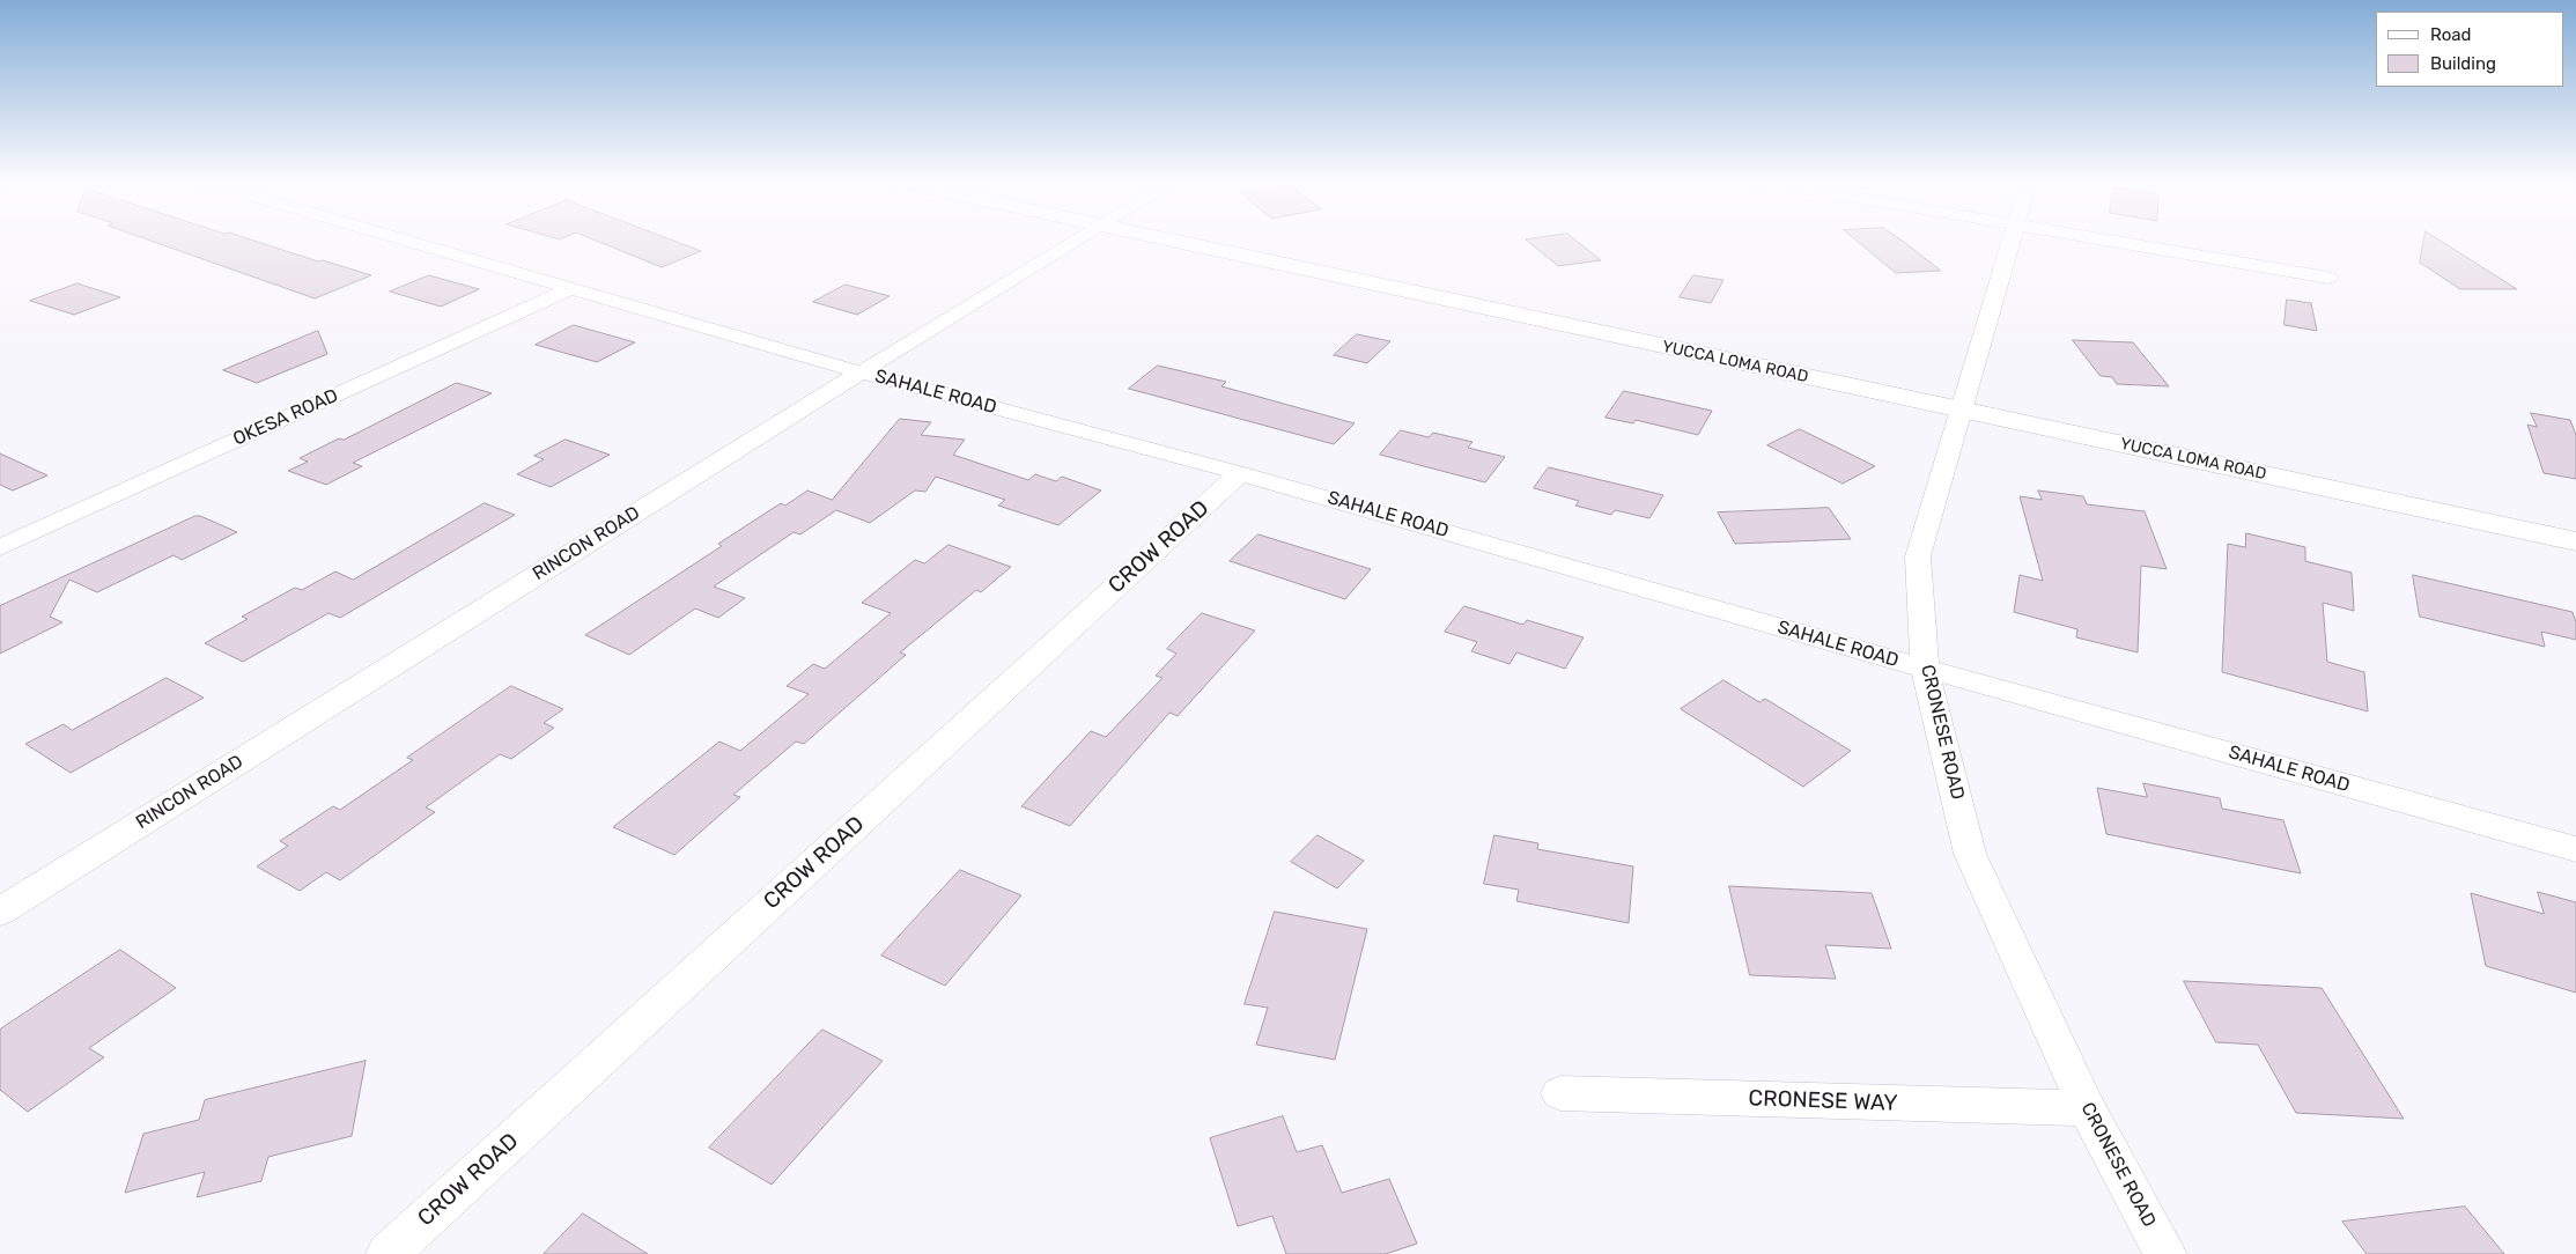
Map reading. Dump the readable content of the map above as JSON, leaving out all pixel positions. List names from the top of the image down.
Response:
{
  "streets": {
    "main road": ["YUCCA LOMA ROAD"],
    "street": [
      "SAHALE ROAD",
      "OKESA ROAD",
      "RINCON ROAD",
      "CROW ROAD",
      "CRONESE ROAD",
      "CRONESE WAY"
    ]
  },
  "crossings": [
    ["YUCCA LOMA ROAD", "CRONESE ROAD"],
    ["SAHALE ROAD", "OKESA ROAD"],
    ["SAHALE ROAD", "RINCON ROAD"],
    ["SAHALE ROAD", "CROW ROAD"],
    ["SAHALE ROAD", "CRONESE ROAD"],
    ["CRONESE ROAD", "CRONESE WAY"]
  ],
  "legend": ["Road", "Building"]
}
